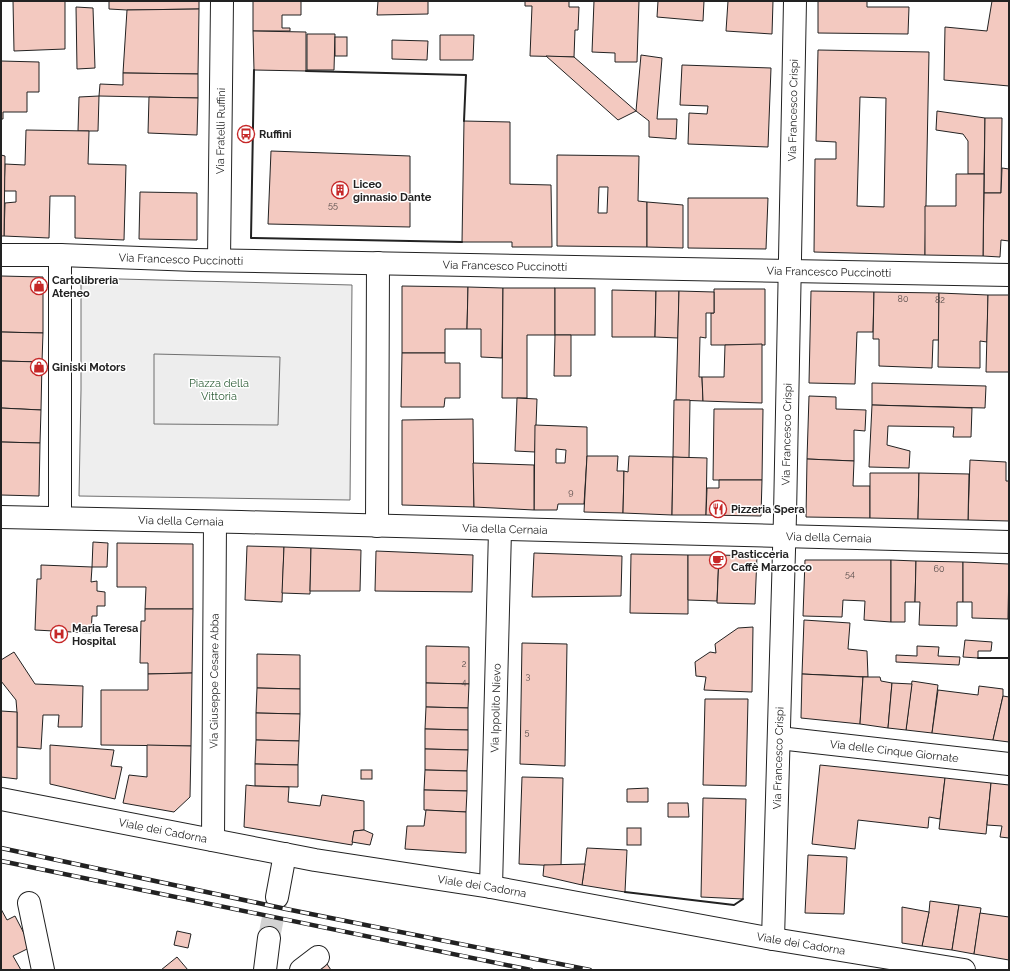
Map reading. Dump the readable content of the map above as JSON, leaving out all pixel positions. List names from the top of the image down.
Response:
{
  "streets": {
    "street": [
      "Via Francesco Crispi",
      "Via Fratelli Ruffini",
      "Via Francesco Puccinotti",
      "Via della Cernaia",
      "Via Giuseppe Cesare Abba",
      "Via Ippolito Nievo",
      "Via delle Cinque Giornate",
      "Viale dei Cadorna"
    ]
  },
  "crossings": [
    ["Via Francesco Crispi", "Via Francesco Puccinotti"],
    ["Via Francesco Crispi", "Via della Cernaia"],
    ["Via Francesco Crispi", "Via delle Cinque Giornate"],
    ["Via Francesco Crispi", "Viale dei Cadorna"],
    ["Via Fratelli Ruffini", "Via Francesco Puccinotti"],
    ["Via della Cernaia", "Via Giuseppe Cesare Abba"],
    ["Via della Cernaia", "Via Ippolito Nievo"],
    ["Via Giuseppe Cesare Abba", "Viale dei Cadorna"],
    ["Via Ippolito Nievo", "Viale dei Cadorna"]
  ],
  "parks": ["Piazza della Vittoria"],
  "places": {
    "bus stop": ["Ruffini"],
    "building": ["Liceo ginnasio Dante"],
    "shop": ["Cartolibreria Ateneo", "Giniski Motors"],
    "restaurant": ["Pizzeria Spera"],
    "cafe": ["Pasticceria Caffè Marzocco"],
    "hospital": ["Maria Teresa Hospital"]
  },
  "house_numbers": [
    "55",
    "80",
    "82",
    "9",
    "60",
    "54",
    "2",
    "3",
    "4",
    "5"
  ]
}
